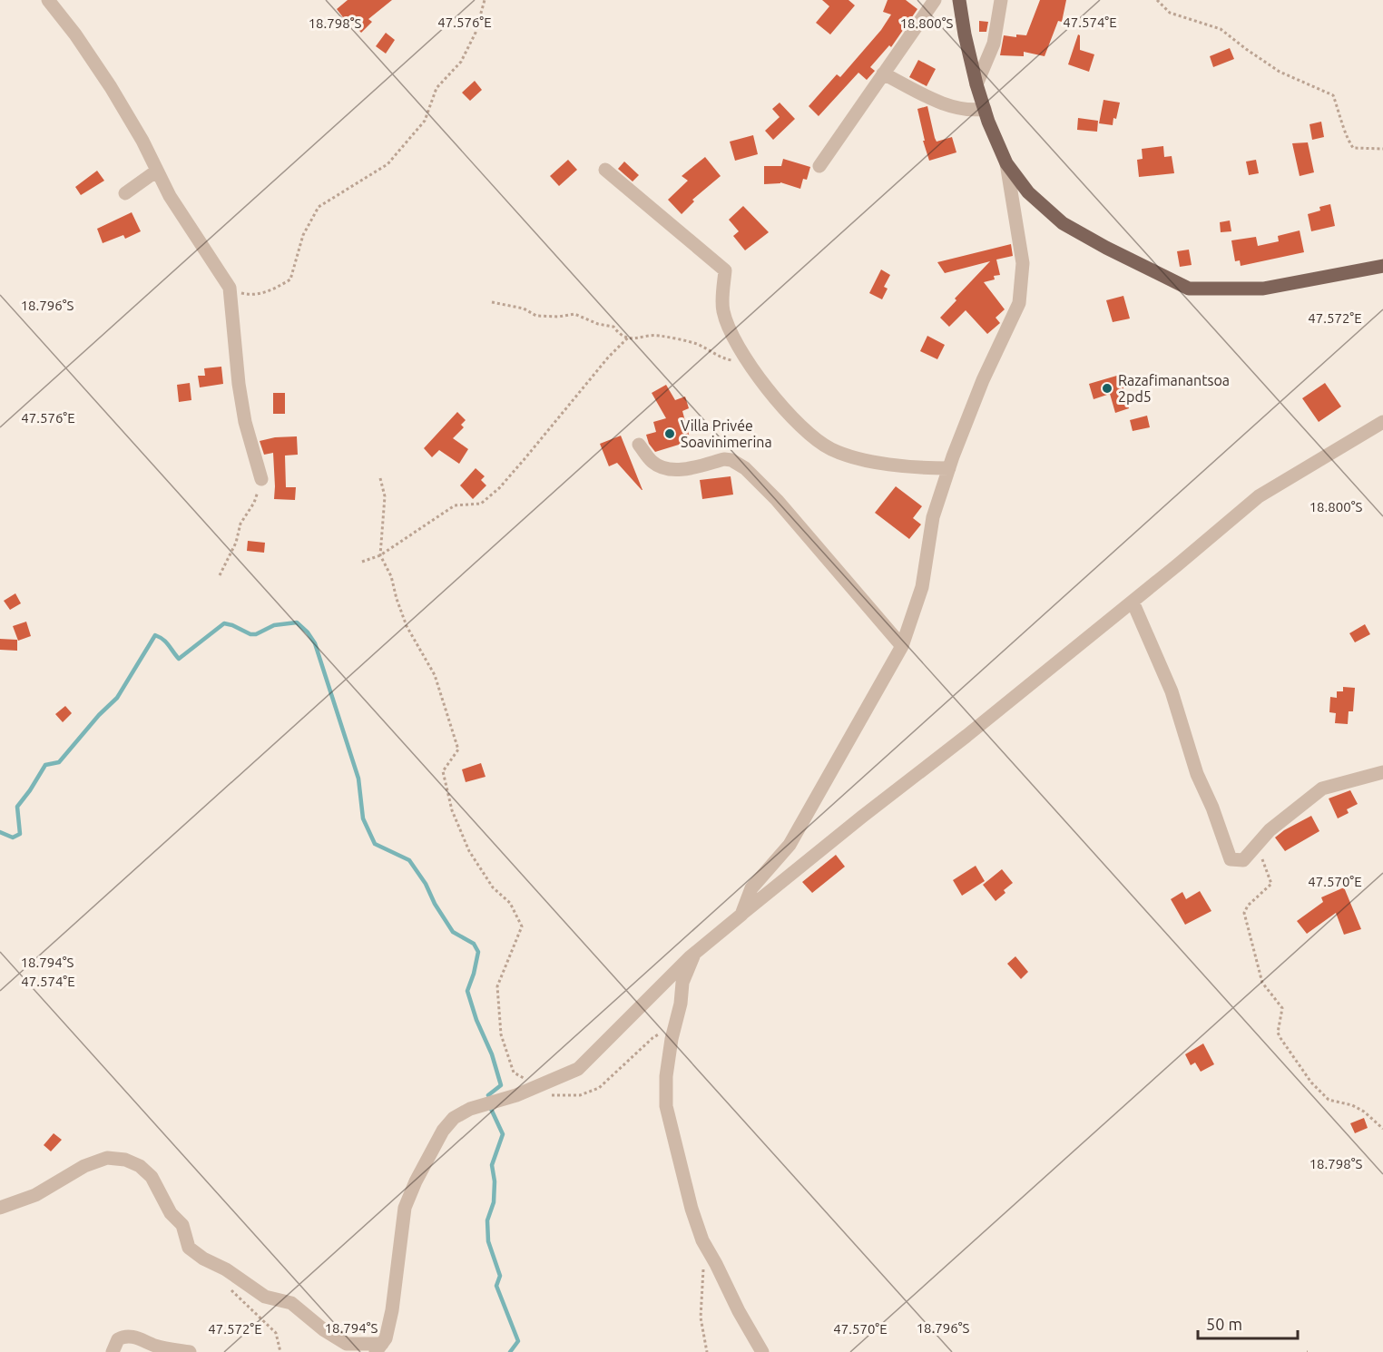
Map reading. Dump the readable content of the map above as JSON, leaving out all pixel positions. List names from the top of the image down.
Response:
{
  "places": ["Razafimanantsoa 2pd5", "Villa Privée Soavinimerina"],
  "scale_bar": "50 m",
  "coordinates": [
    "47.576°E",
    "47.574°E",
    "18.798°S",
    "18.800°S",
    "18.796°S",
    "47.572°E",
    "47.570°E",
    "18.794°S"
  ]
}
